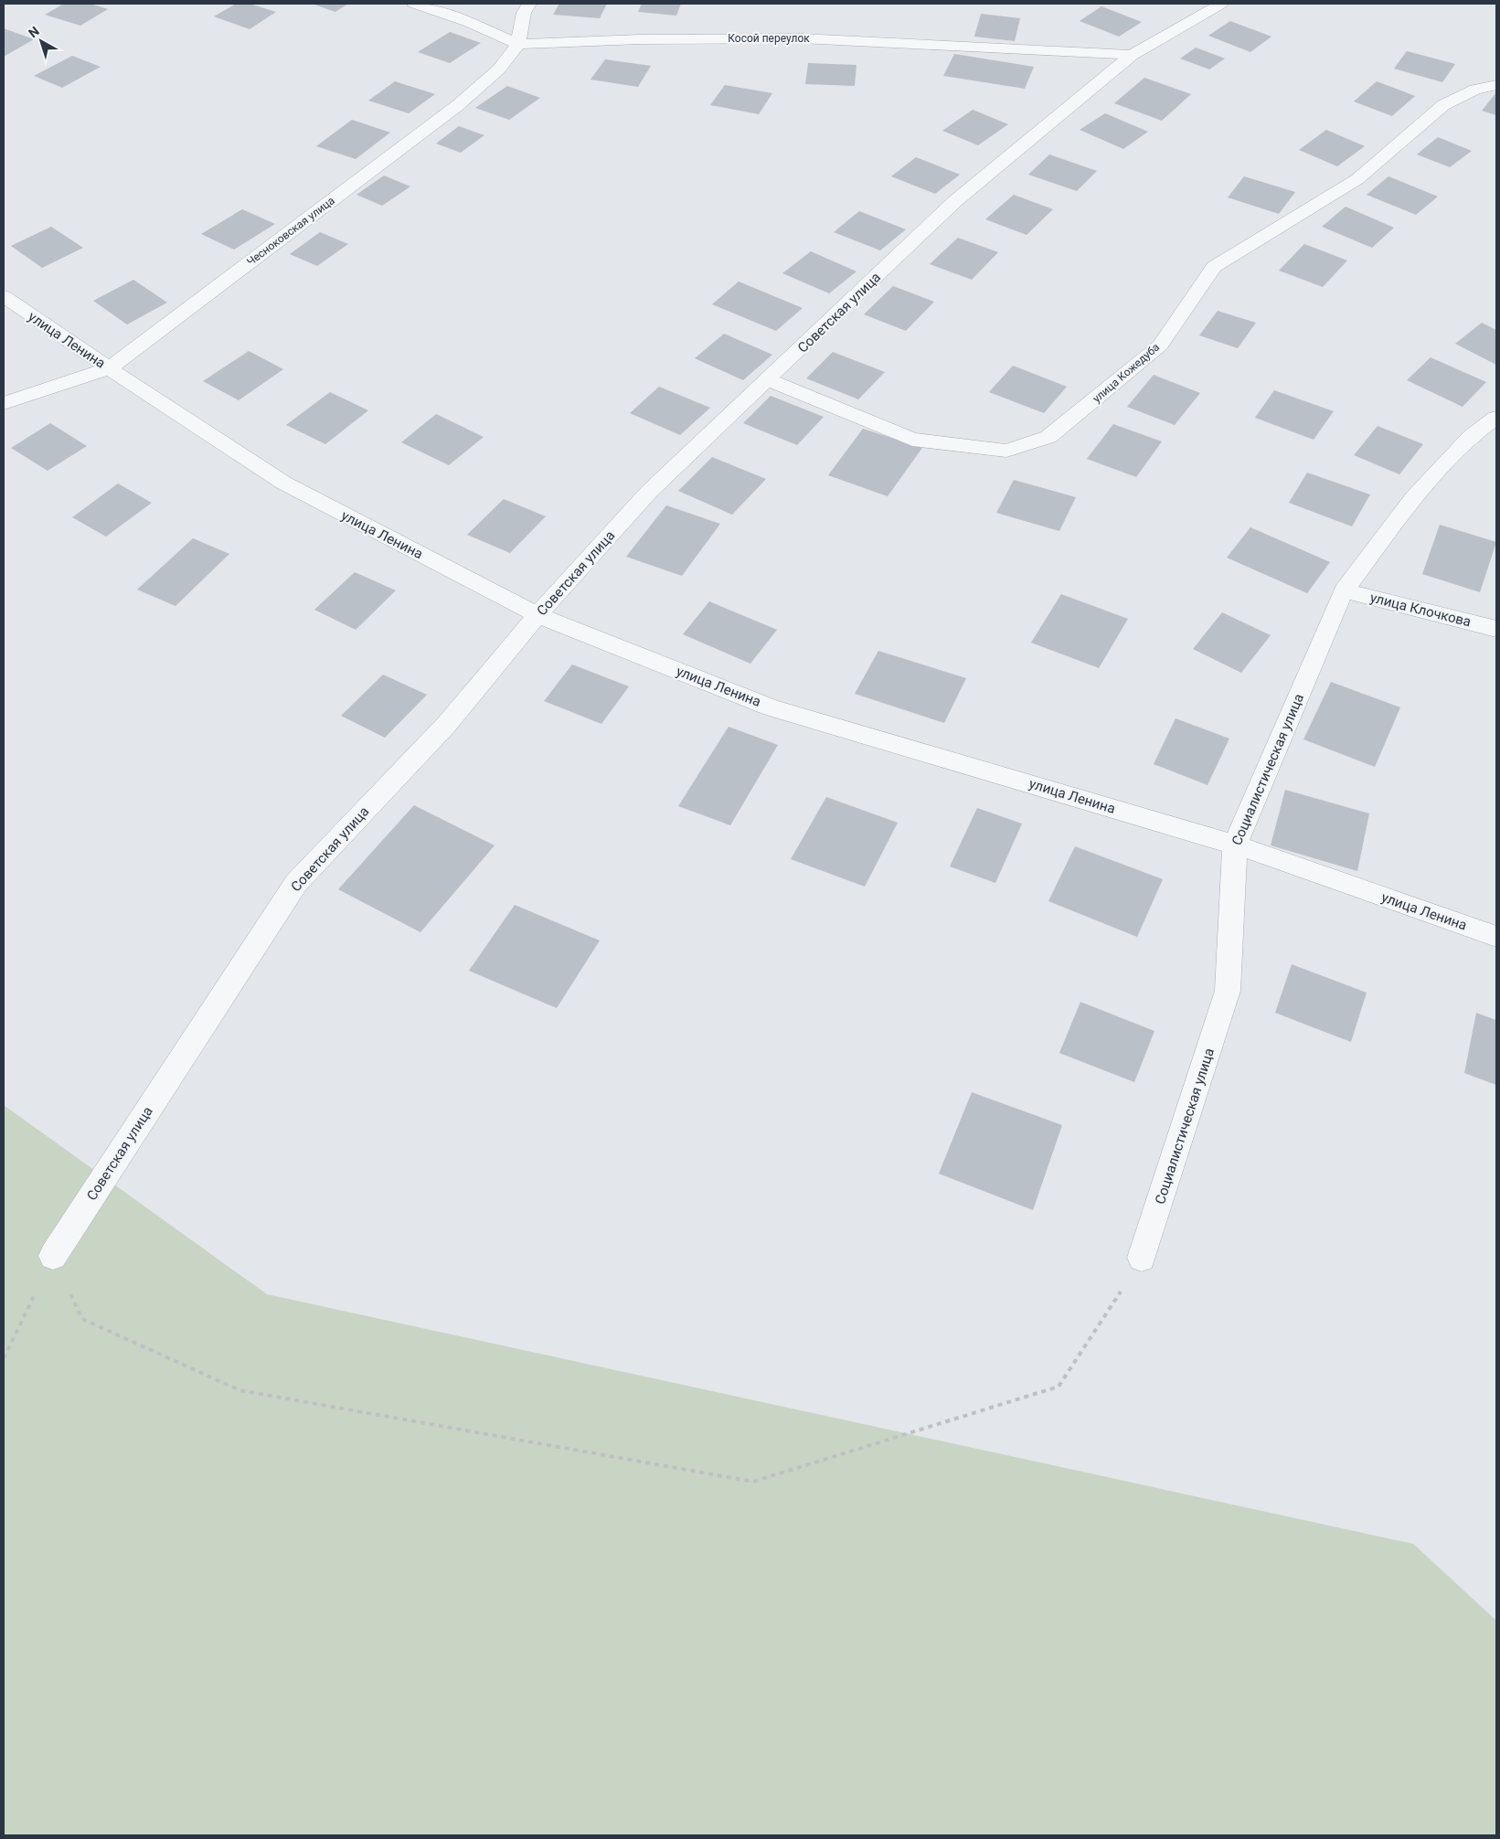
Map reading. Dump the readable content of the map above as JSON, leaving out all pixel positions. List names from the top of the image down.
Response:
{
  "streets": {
    "street": [
      "Косой переулок",
      "Чесноковская улица",
      "Советская улица",
      "улица Ленина",
      "улица Кожедуба",
      "улица Клочкова",
      "Социалистическая улица"
    ]
  },
  "crossings": [
    ["Косой переулок", "Чесноковская улица"],
    ["Косой переулок", "Советская улица"],
    ["Чесноковская улица", "улица Ленина"],
    ["Советская улица", "улица Ленина"],
    ["Советская улица", "улица Кожедуба"],
    ["улица Ленина", "Социалистическая улица"],
    ["улица Клочкова", "Социалистическая улица"]
  ],
  "north": "top left"
}
